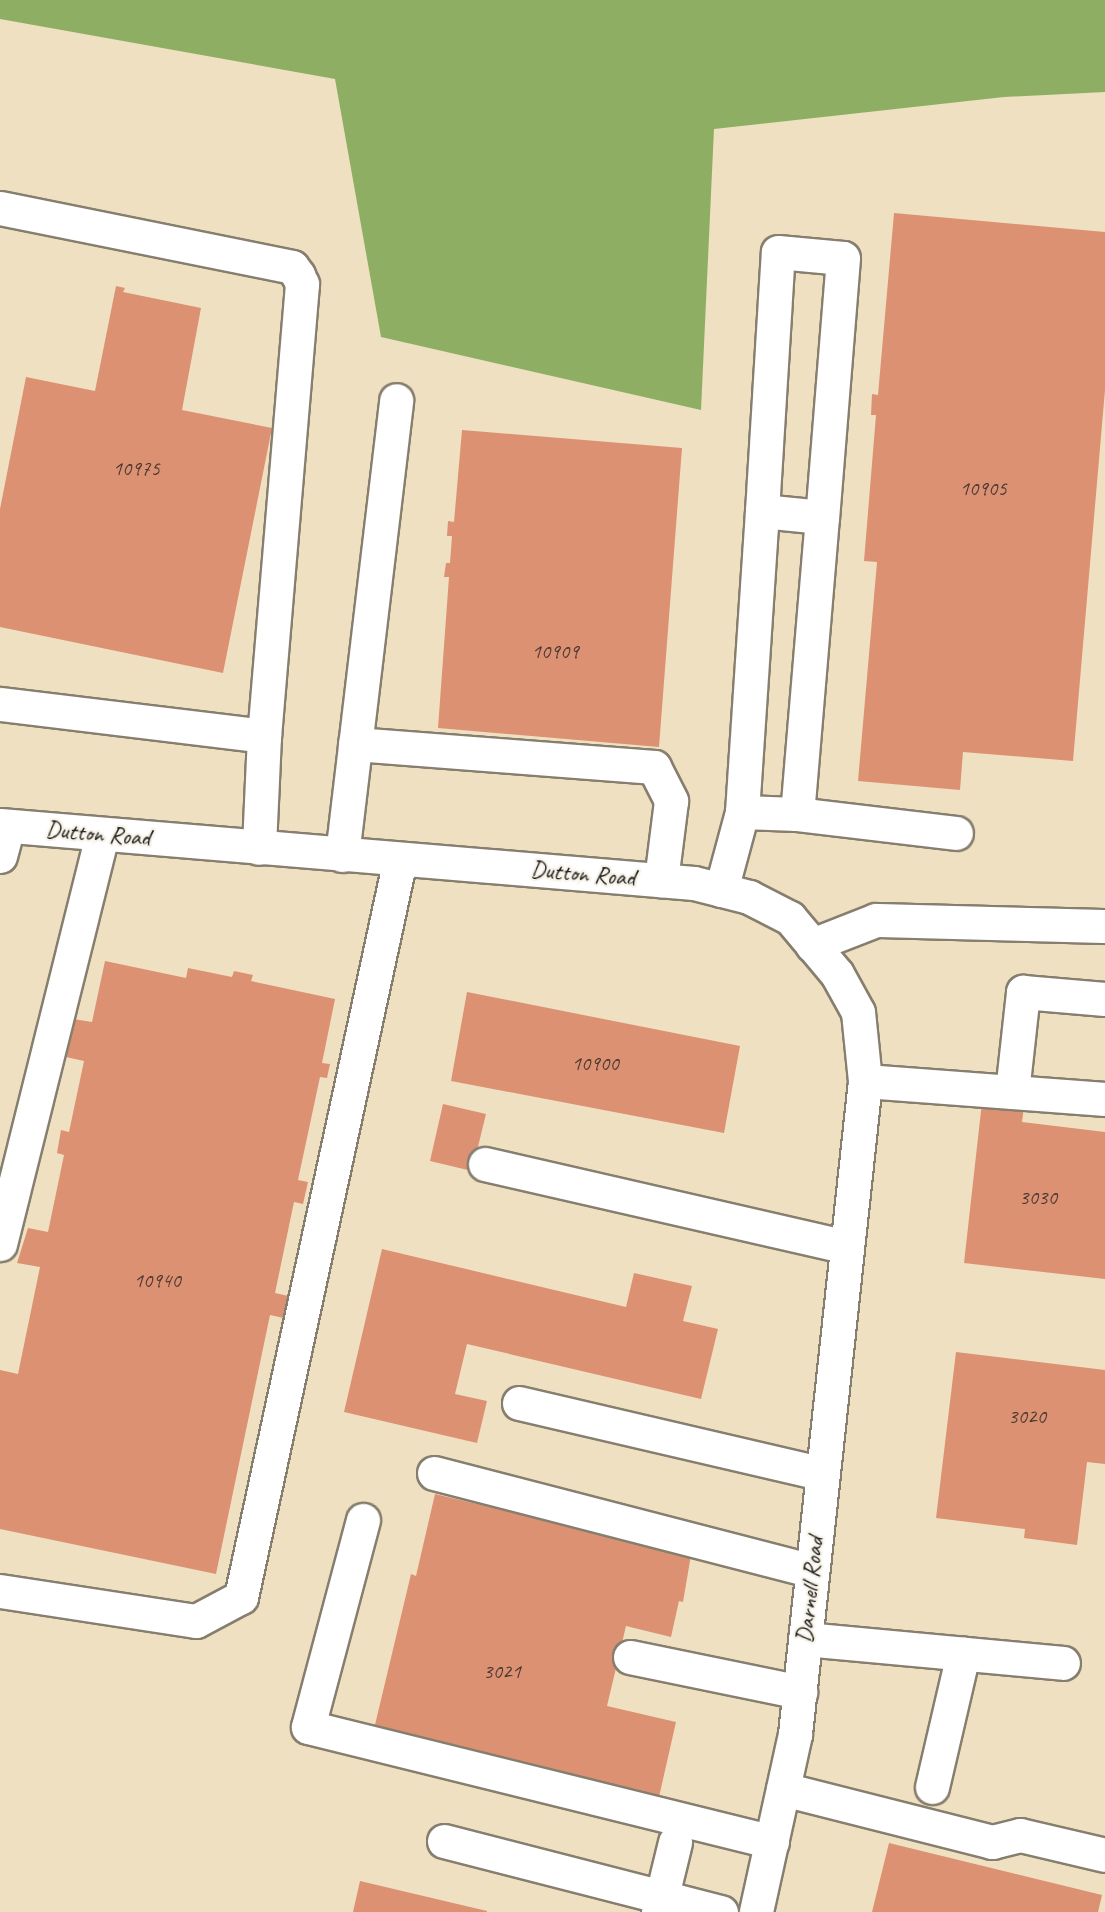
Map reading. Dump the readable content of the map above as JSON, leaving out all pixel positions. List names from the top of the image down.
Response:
{
  "streets": {
    "street": ["Dutton Road", "Darnell Road"]
  },
  "crossings": [
    ["Dutton Road", "Darnell Road"]
  ],
  "house_numbers": [
    "10975",
    "10905",
    "10909",
    "10900",
    "3030",
    "10940",
    "3020",
    "3021"
  ]
}
